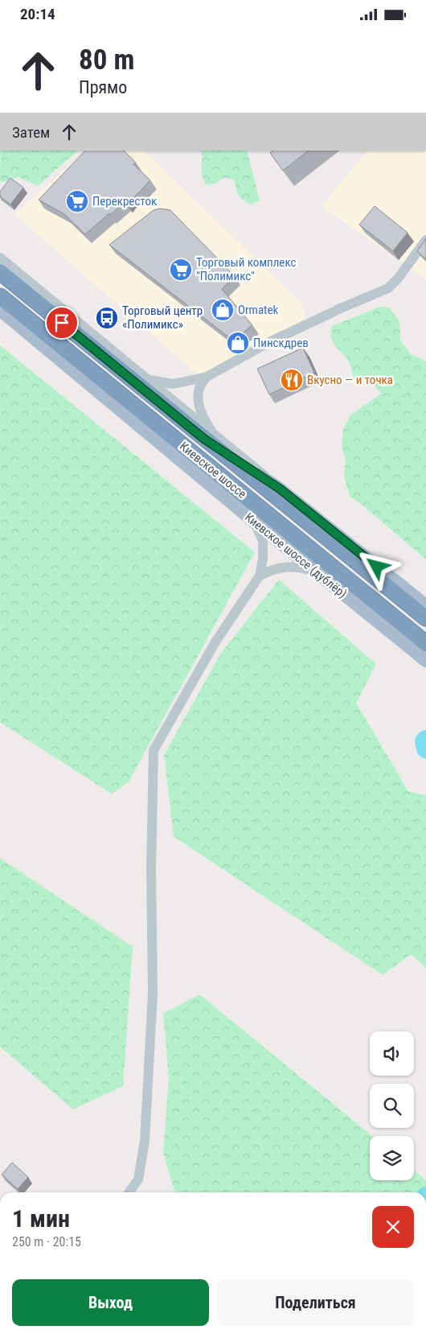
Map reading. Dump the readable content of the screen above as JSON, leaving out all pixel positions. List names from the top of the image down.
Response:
{
  "streets": {
    "highway": ["Киевское шоссе"],
    "main road": ["Киевское шоссе (дублёр)"]
  },
  "places": {
    "supermarket": ["Перекресток", "Торговый комплекс \"Полимикс\""],
    "shop": ["Ormatek", "Пинскдрев"],
    "bus stop": ["Торговый центр «Полимикс»"],
    "restaurant": ["Вкусно — и точка"]
  },
  "page": {
    "status": "20:14",
    "turn": ["80 m", "Прямо"],
    "then": "Затем",
    "heading": ["1 мин", "250 m · 20:15"],
    "buttons": ["Выход", "Поделиться"]
  }
}
